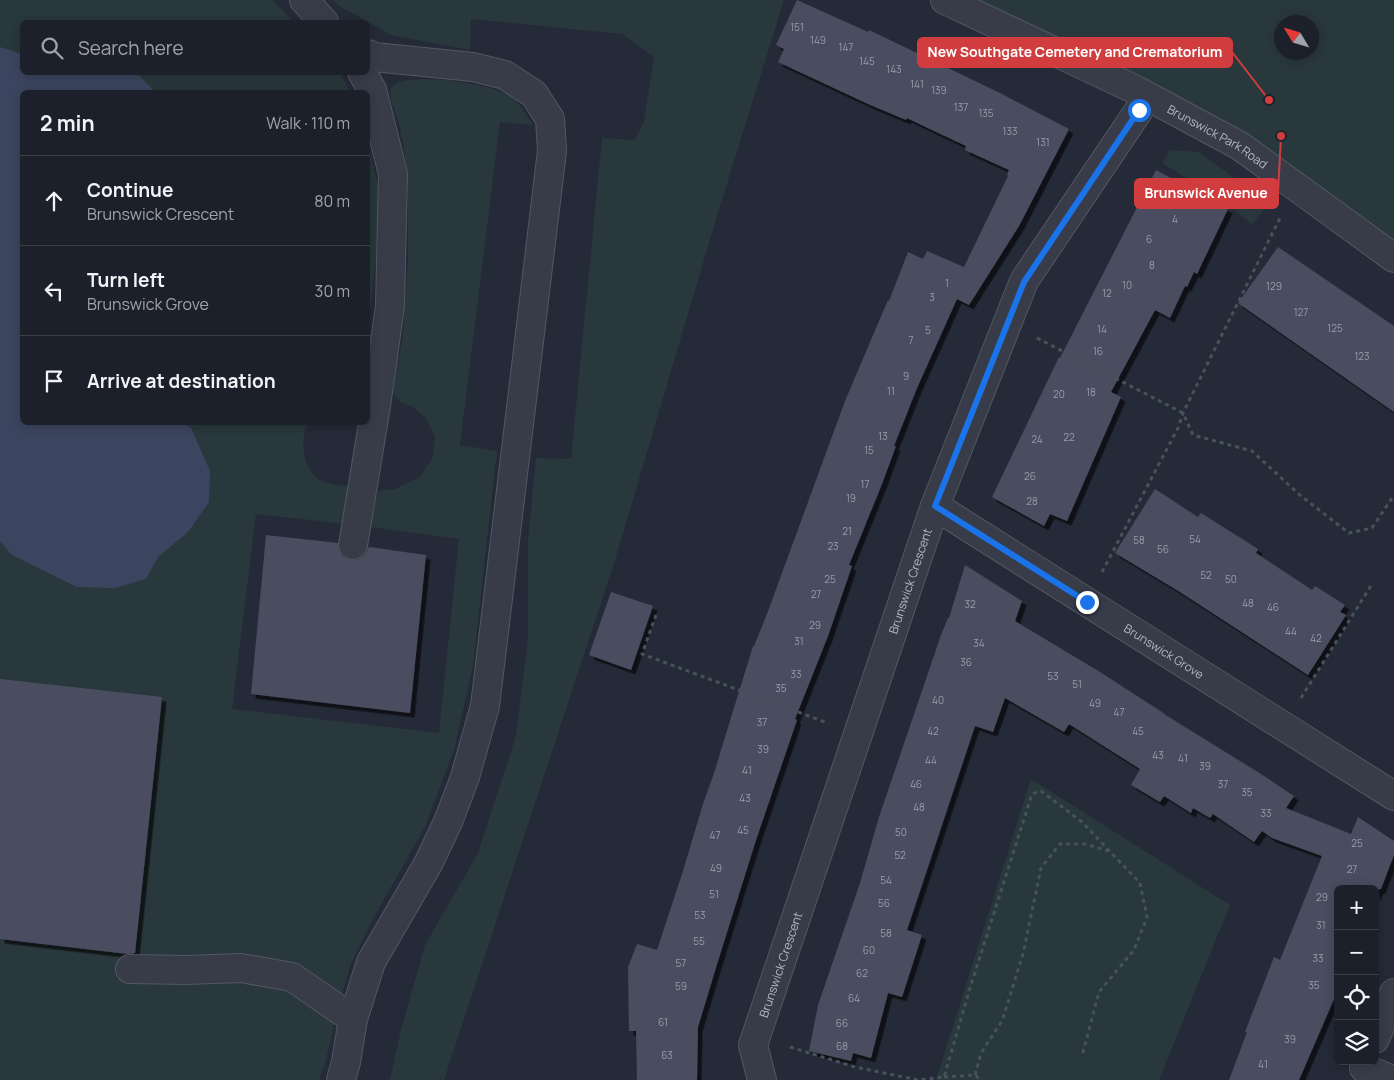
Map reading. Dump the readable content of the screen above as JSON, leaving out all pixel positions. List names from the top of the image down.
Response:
{
  "streets": {
    "street": ["Brunswick Park Road", "Brunswick Crescent", "Brunswick Grove"]
  },
  "crossings": [
    ["Brunswick Crescent", "Brunswick Grove"]
  ],
  "places": ["New Southgate Cemetery and Crematorium", "Brunswick Avenue"],
  "house_numbers": [
    "151",
    "149",
    "147",
    "145",
    "143",
    "141",
    "139",
    "137",
    "135",
    "133",
    "131",
    "4",
    "6",
    "8",
    "1",
    "10",
    "129",
    "12",
    "3",
    "127",
    "125",
    "14",
    "5",
    "7",
    "16",
    "123",
    "9",
    "11",
    "18",
    "20",
    "13",
    "22",
    "24",
    "15",
    "26",
    "17",
    "19",
    "28",
    "21",
    "54",
    "58",
    "23",
    "56",
    "52",
    "25",
    "50",
    "27",
    "48",
    "32",
    "46",
    "29",
    "44",
    "42",
    "31",
    "34",
    "36",
    "33",
    "53",
    "51",
    "35",
    "40",
    "49",
    "47",
    "37",
    "42",
    "45",
    "39",
    "43",
    "41",
    "44",
    "39",
    "41",
    "46",
    "37",
    "35",
    "43",
    "48",
    "33",
    "45",
    "50",
    "47",
    "25",
    "52",
    "49",
    "27",
    "54",
    "51",
    "29",
    "56",
    "53",
    "31",
    "58",
    "55",
    "60",
    "33",
    "57",
    "62",
    "35",
    "59",
    "64",
    "61",
    "66",
    "39",
    "68",
    "63",
    "41"
  ],
  "north": "top left",
  "page": {
    "search": "Search here",
    "heading": ["2 min", "Walk · 110 m"],
    "list": [
      ["Continue", "Brunswick Crescent", "80 m"],
      ["Turn left", "Brunswick Grove", "30 m"],
      "Arrive at destination"
    ],
    "map_buttons": ["+", "−"]
  }
}
